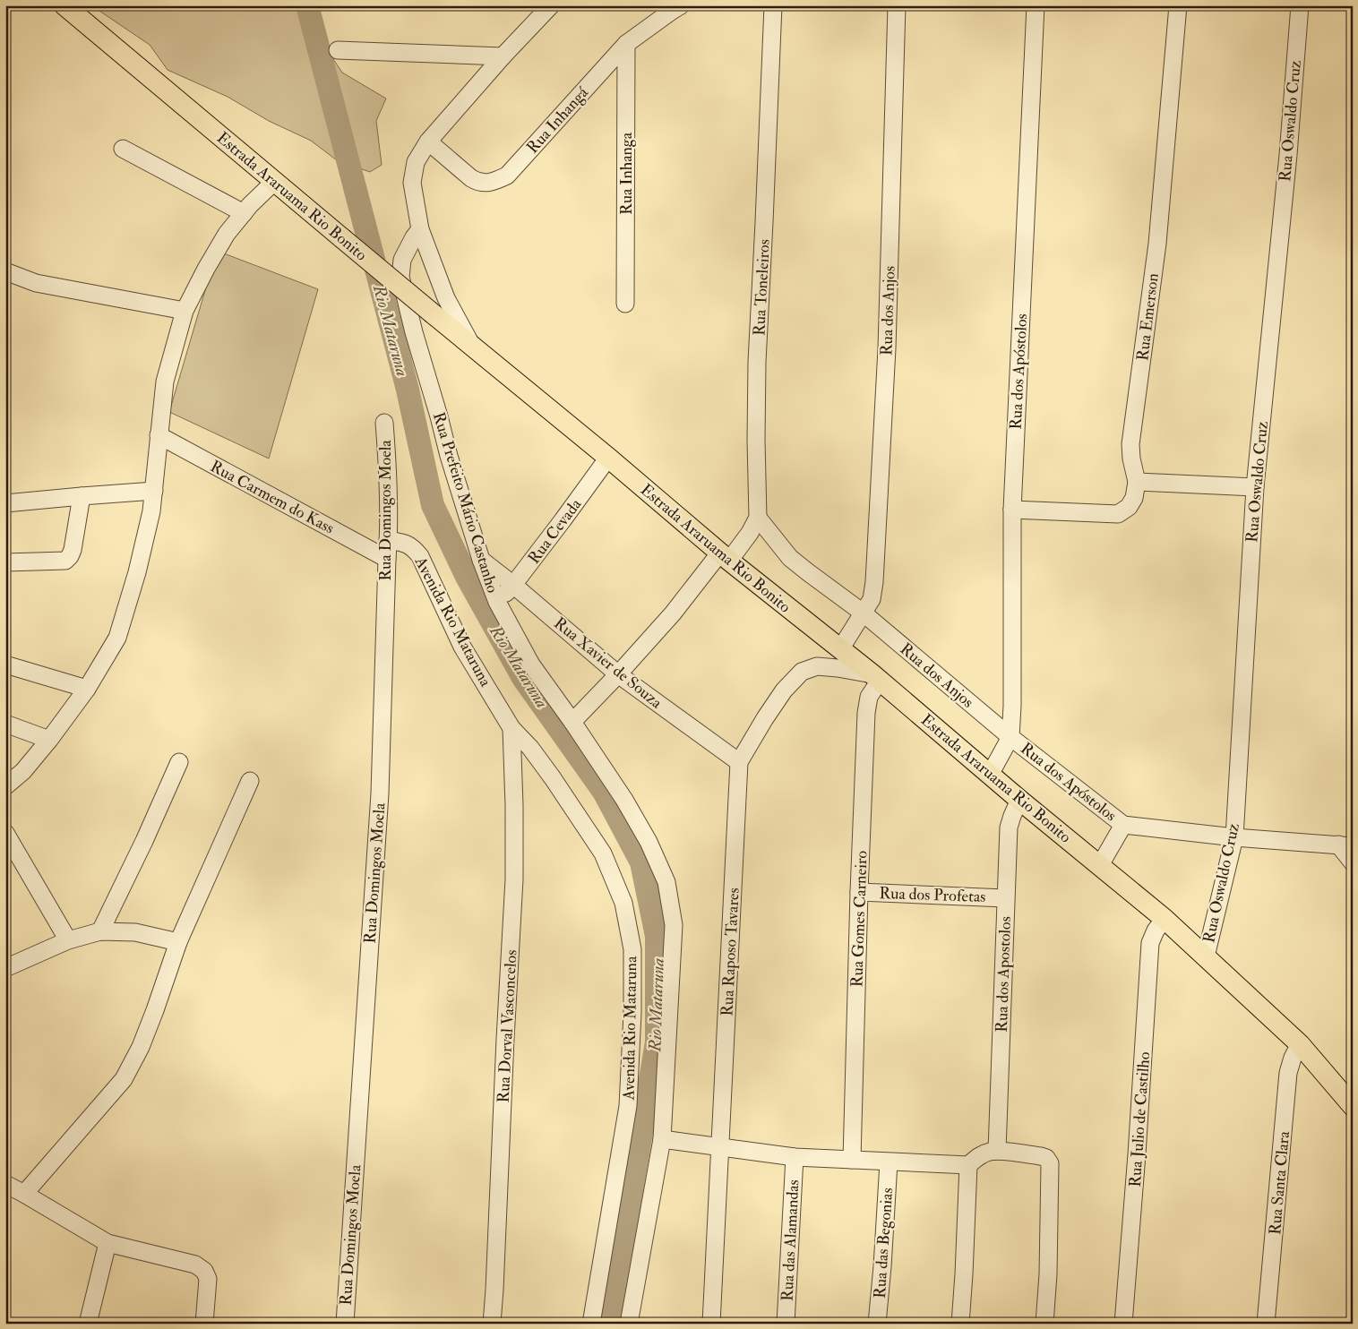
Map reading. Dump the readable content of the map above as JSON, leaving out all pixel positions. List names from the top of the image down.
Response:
{
  "streets": {
    "main road": ["Estrada Araruama Rio Bonito"],
    "street": [
      "Rua Inhangá",
      "Rua Oswaldo Cruz",
      "Rua Inhanga",
      "Rua Toneleiros",
      "Rua dos Anjos",
      "Rua Emerson",
      "Rua dos Apóstolos",
      "Rua Carmem do Kass",
      "Rua Prefeito Mário Castanho",
      "Rua Domingos Moela",
      "Rua Cevada",
      "Avenida Rio Mataruna",
      "Rua Xavier de Souza",
      "Rua dos Profetas",
      "Rua Gomes Carneiro",
      "Rua Raposo Tavares",
      "Rua dos Apostolos",
      "Rua Dorval Vasconcelos",
      "Rua Julio de Castilho",
      "Rua Santa Clara",
      "Rua das Alamandas",
      "Rua das Begonias"
    ]
  },
  "crossings": [
    ["Rua Inhangá", "Rua Inhanga"],
    ["Rua Oswaldo Cruz", "Estrada Araruama Rio Bonito"],
    ["Rua Oswaldo Cruz", "Rua dos Apóstolos"],
    ["Estrada Araruama Rio Bonito", "Rua dos Anjos"],
    ["Estrada Araruama Rio Bonito", "Rua dos Apóstolos"],
    ["Estrada Araruama Rio Bonito", "Rua Cevada"],
    ["Estrada Araruama Rio Bonito", "Rua Gomes Carneiro"],
    ["Estrada Araruama Rio Bonito", "Rua Raposo Tavares"],
    ["Estrada Araruama Rio Bonito", "Rua dos Apostolos"],
    ["Estrada Araruama Rio Bonito", "Rua Julio de Castilho"],
    ["Estrada Araruama Rio Bonito", "Rua Santa Clara"],
    ["Rua dos Anjos", "Rua dos Apóstolos"],
    ["Rua Emerson", "Rua dos Apóstolos"],
    ["Rua Carmem do Kass", "Rua Domingos Moela"],
    ["Rua Prefeito Mário Castanho", "Rua Cevada"],
    ["Rua Prefeito Mário Castanho", "Rua Xavier de Souza"],
    ["Rua Domingos Moela", "Avenida Rio Mataruna"],
    ["Rua Cevada", "Rua Xavier de Souza"],
    ["Avenida Rio Mataruna", "Rua Dorval Vasconcelos"],
    ["Rua Xavier de Souza", "Rua Raposo Tavares"],
    ["Rua dos Profetas", "Rua Gomes Carneiro"],
    ["Rua dos Profetas", "Rua dos Apostolos"],
    ["Rua Gomes Carneiro", "Rua Raposo Tavares"]
  ],
  "water": ["Rio Mataruna"]
}
